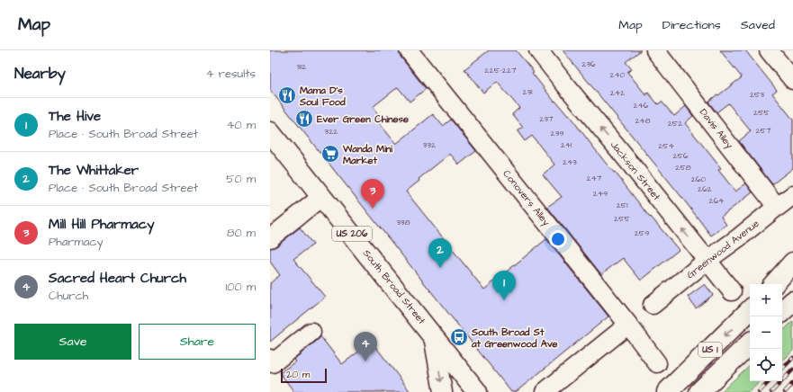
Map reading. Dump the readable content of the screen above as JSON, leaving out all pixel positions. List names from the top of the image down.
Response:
{
  "streets": {
    "main road": ["US 206", "South Broad Street", "US 1"],
    "street": [
      "Davis Alley",
      "Jackson Street",
      "Conovers Alley",
      "Greenwood Avenue"
    ]
  },
  "crossings": [
    ["Davis Alley", "Greenwood Avenue"],
    ["Jackson Street", "Greenwood Avenue"]
  ],
  "one_way": ["Jackson Street"],
  "places": {
    "restaurant": ["Mama D's Soul Food", "Ever Green Chinese"],
    "supermarket": ["Wanda Mini Market"],
    "bus stop": ["South Broad St at Greenwood Ave"]
  },
  "house_numbers": [
    "236",
    "312",
    "225-227",
    "240",
    "231",
    "242",
    "253",
    "246",
    "255",
    "237",
    "248",
    "252",
    "257",
    "322",
    "239",
    "332",
    "241",
    "254",
    "256",
    "243",
    "258",
    "247",
    "260",
    "262",
    "249",
    "264",
    "251",
    "255",
    "338",
    "259"
  ],
  "scale_bar": "20 m",
  "page": {
    "header": "Map",
    "nav": ["Map", "Directions", "Saved"],
    "heading": ["Nearby", "4 results"],
    "list": [
      {
        "mark": "1",
        "name": "The Hive",
        "note": "Place · South Broad Street",
        "value": "40 m"
      },
      {
        "mark": "2",
        "name": "The Whittaker",
        "note": "Place · South Broad Street",
        "value": "50 m"
      },
      {
        "mark": "3",
        "name": "Mill Hill Pharmacy",
        "note": "Pharmacy",
        "value": "80 m"
      },
      {
        "mark": "4",
        "name": "Sacred Heart Church",
        "note": "Church",
        "value": "100 m"
      }
    ],
    "pins": [
      "3",
      "2",
      "1",
      "4"
    ],
    "map_buttons": ["+", "−"],
    "buttons": ["Save", "Share"],
    "scale": "20 m"
  }
}
